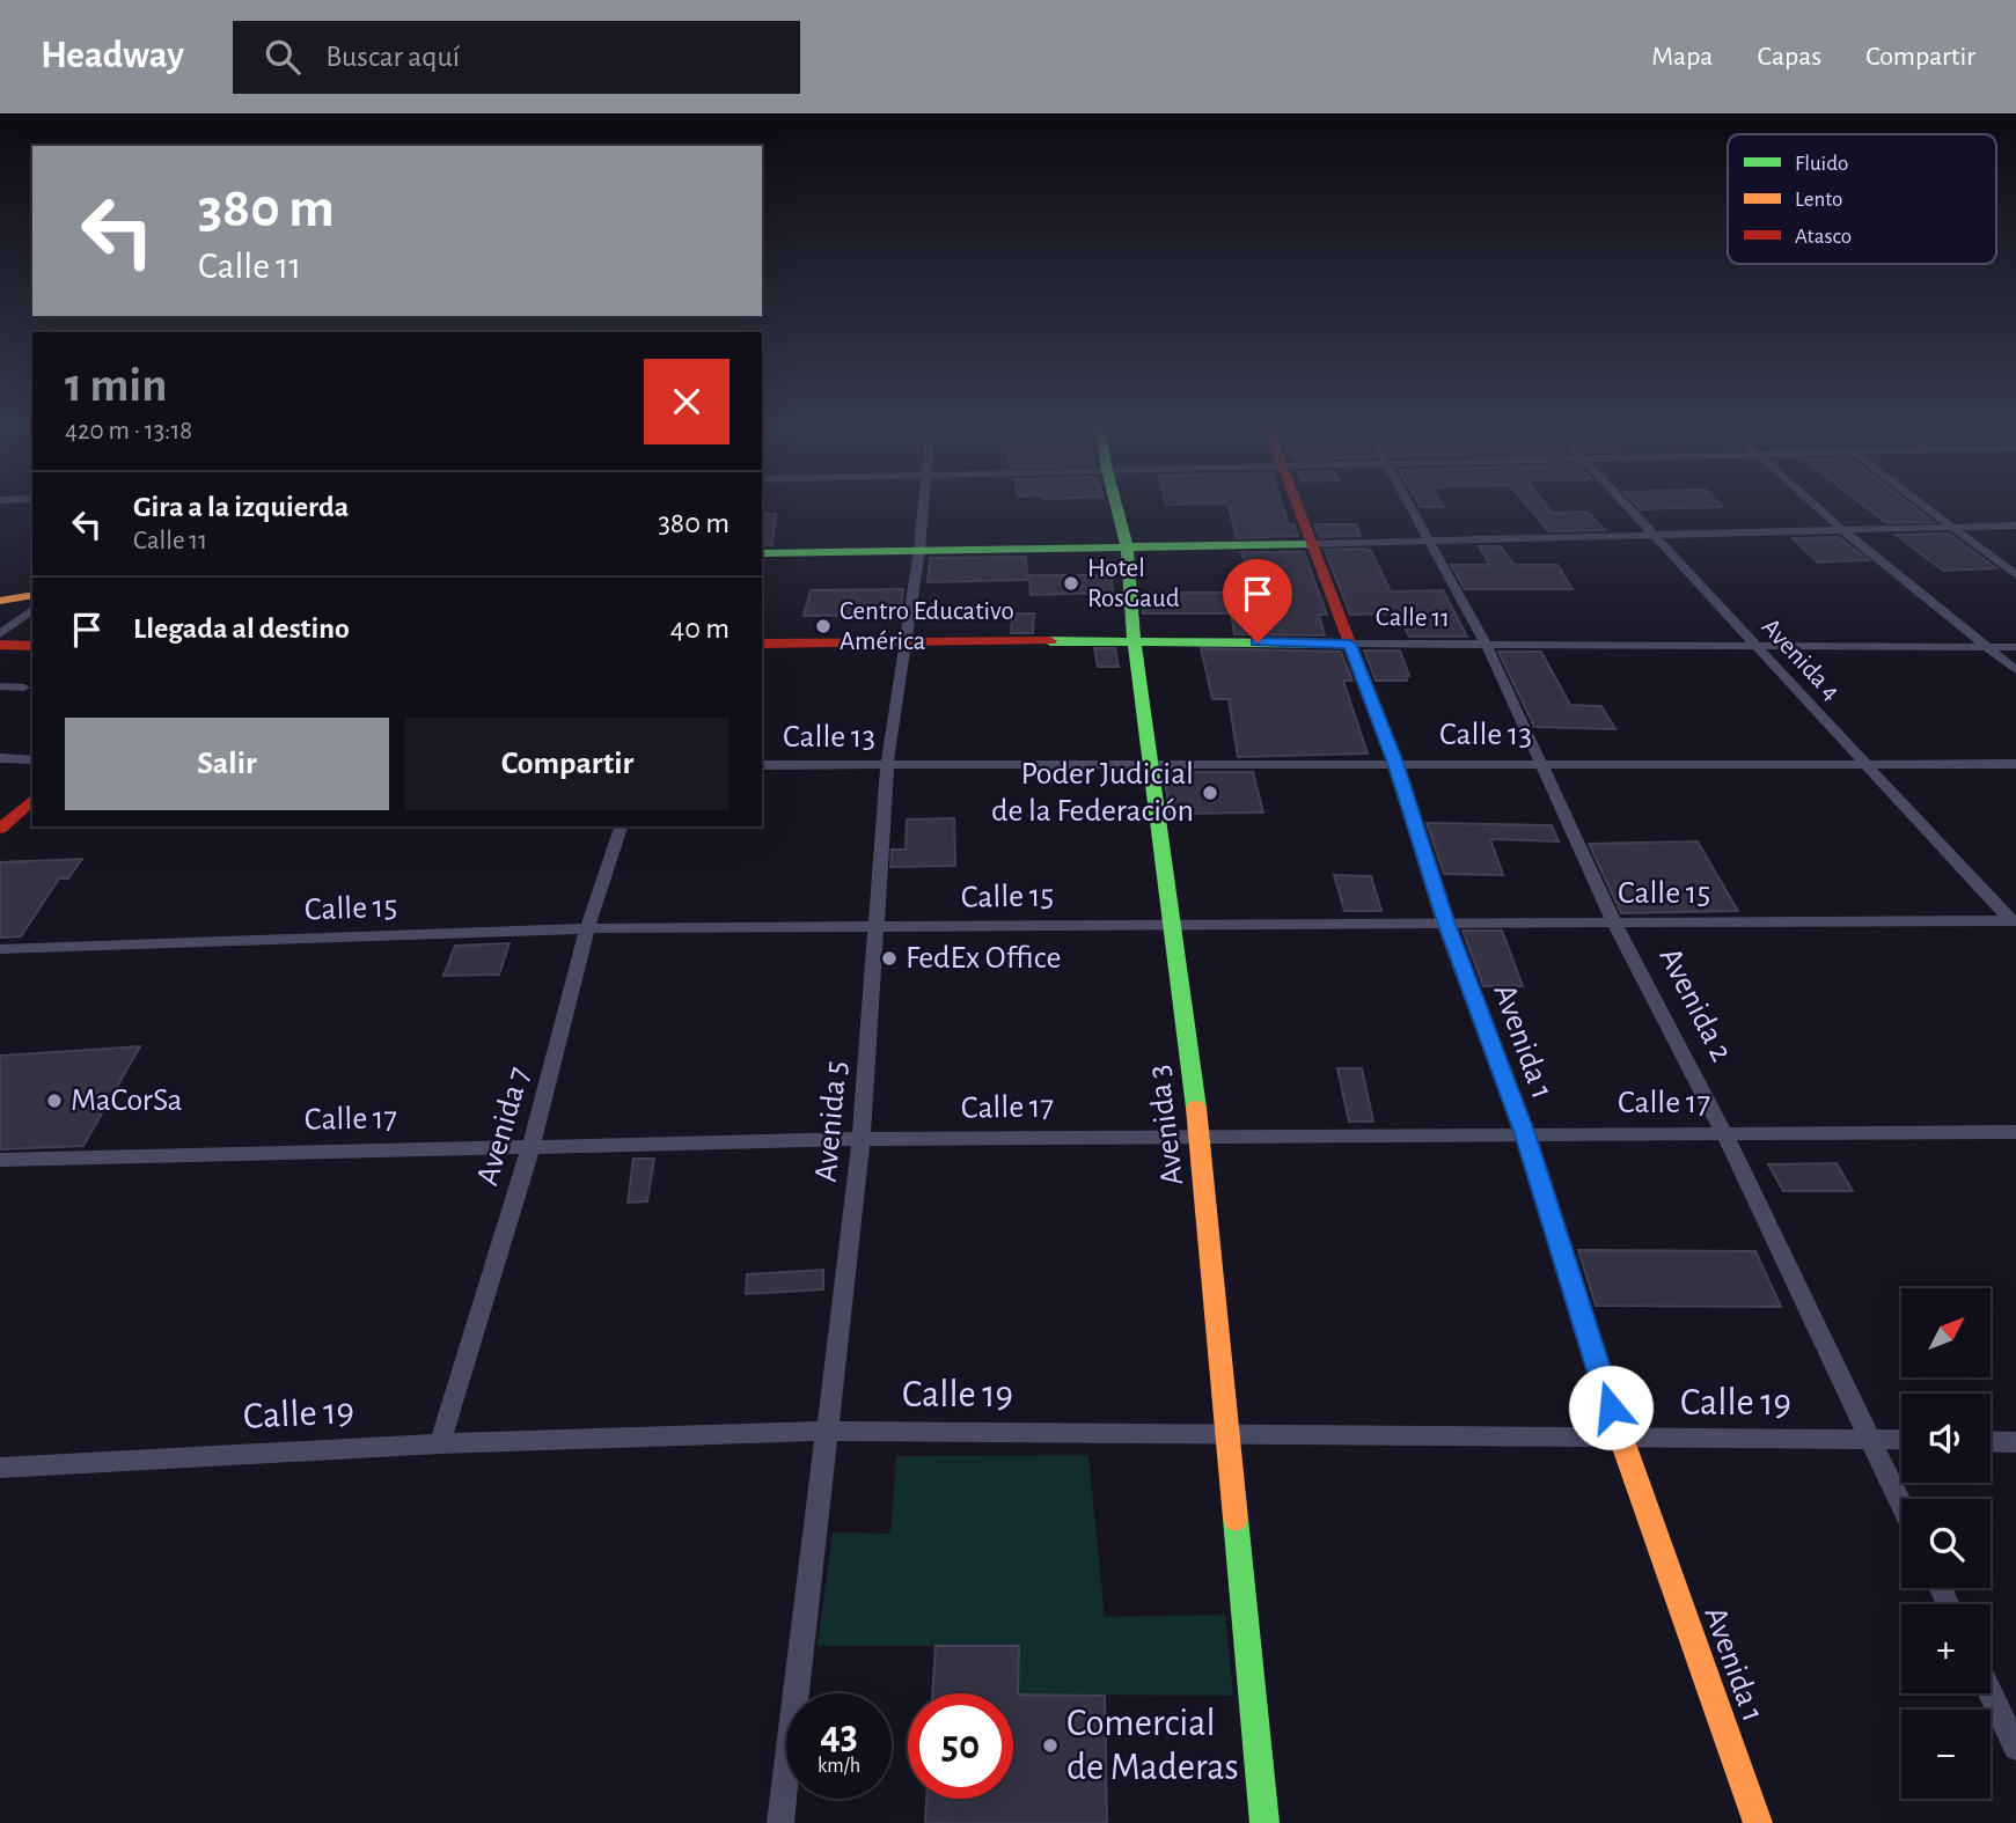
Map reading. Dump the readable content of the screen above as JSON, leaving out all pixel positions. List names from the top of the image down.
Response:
{
  "streets": {
    "main road": ["Calle 11", "Avenida 1", "Avenida 3"],
    "street": [
      "Avenida 4",
      "Calle 13",
      "Calle 15",
      "Avenida 2",
      "Calle 17",
      "Avenida 5",
      "Avenida 7",
      "Calle 19"
    ]
  },
  "crossings": [
    ["Calle 11", "Avenida 4"],
    ["Calle 11", "Avenida 2"],
    ["Calle 11", "Avenida 1"],
    ["Calle 11", "Avenida 5"],
    ["Calle 11", "Avenida 3"],
    ["Avenida 4", "Calle 13"],
    ["Avenida 4", "Calle 15"],
    ["Calle 13", "Avenida 2"],
    ["Calle 13", "Avenida 1"],
    ["Calle 13", "Avenida 5"],
    ["Calle 13", "Avenida 3"],
    ["Calle 15", "Avenida 2"],
    ["Calle 15", "Avenida 1"],
    ["Calle 15", "Avenida 5"],
    ["Calle 15", "Avenida 3"],
    ["Calle 15", "Avenida 7"],
    ["Avenida 2", "Calle 17"],
    ["Avenida 2", "Calle 19"],
    ["Avenida 1", "Calle 17"],
    ["Avenida 1", "Calle 19"],
    ["Calle 17", "Avenida 5"],
    ["Calle 17", "Avenida 3"],
    ["Calle 17", "Avenida 7"],
    ["Avenida 5", "Calle 19"],
    ["Avenida 3", "Calle 19"],
    ["Avenida 7", "Calle 19"]
  ],
  "places": [
    "Hotel RosGaud",
    "Centro Educativo América",
    "Poder Judicial de la Federación",
    "FedEx Office",
    "MaCorSa",
    "Comercial de Maderas"
  ],
  "legend": ["Fluido", "Lento", "Atasco"],
  "north": "top right",
  "page": {
    "header": "Headway",
    "search": "Buscar aquí",
    "nav": ["Mapa", "Capas", "Compartir"],
    "turn": ["380 m", "Calle 11"],
    "heading": ["1 min", "420 m · 13:18"],
    "list": [
      {
        "name": "Gira a la izquierda",
        "note": "Calle 11",
        "value": "380 m"
      },
      {
        "name": "Llegada al destino",
        "value": "40 m"
      }
    ],
    "buttons": ["Salir", "Compartir"],
    "map_buttons": ["+", "−"],
    "speed": "43 km/h",
    "limit": "50"
  }
}
